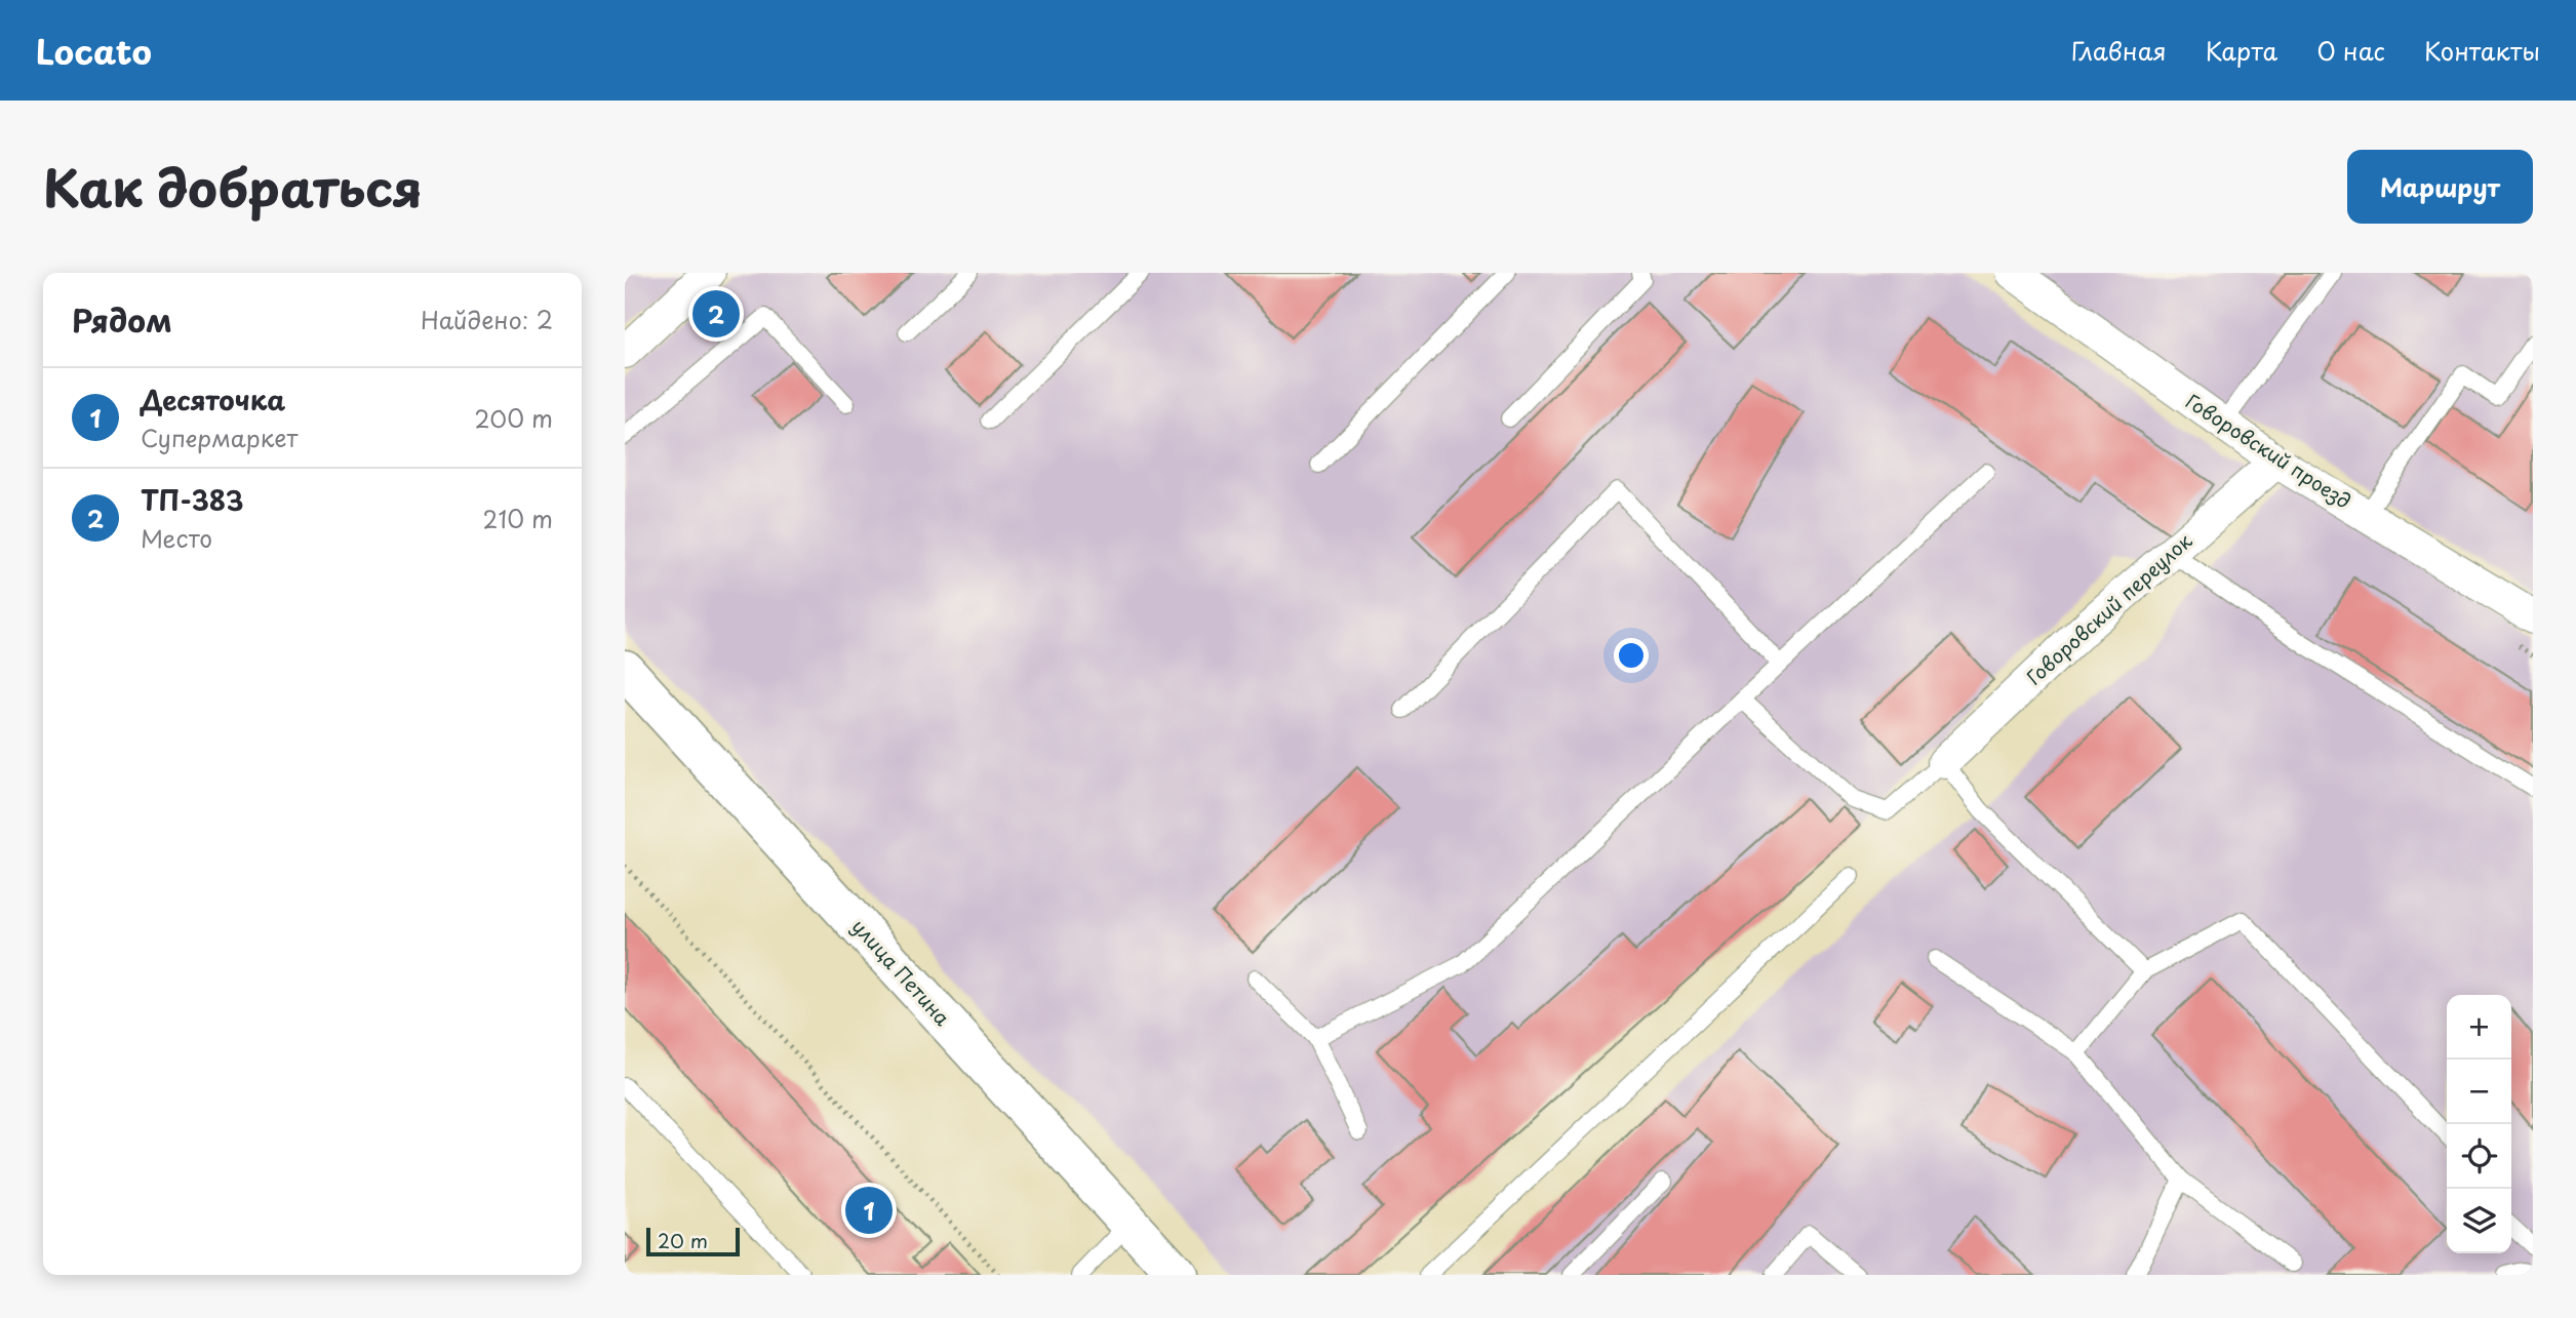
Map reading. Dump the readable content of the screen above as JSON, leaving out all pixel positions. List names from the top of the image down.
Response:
{
  "streets": {
    "street": ["Говоровский проезд", "Говоровский переулок", "улица Петина"]
  },
  "crossings": [
    ["Говоровский проезд", "Говоровский переулок"]
  ],
  "scale_bar": "20 m",
  "page": {
    "header": "Locato",
    "nav": [
      "Главная",
      "Карта",
      "О нас",
      "Контакты"
    ],
    "title": "Как добраться",
    "buttons": "Маршрут",
    "heading": ["Рядом", "Найдено: 2"],
    "pins": ["2", "1"],
    "list": [
      {
        "mark": "1",
        "name": "Десяточка",
        "note": "Супермаркет",
        "value": "200 m"
      },
      {
        "mark": "2",
        "name": "ТП-383",
        "note": "Место",
        "value": "210 m"
      }
    ],
    "map_buttons": ["+", "−"],
    "scale": "20 m"
  }
}
